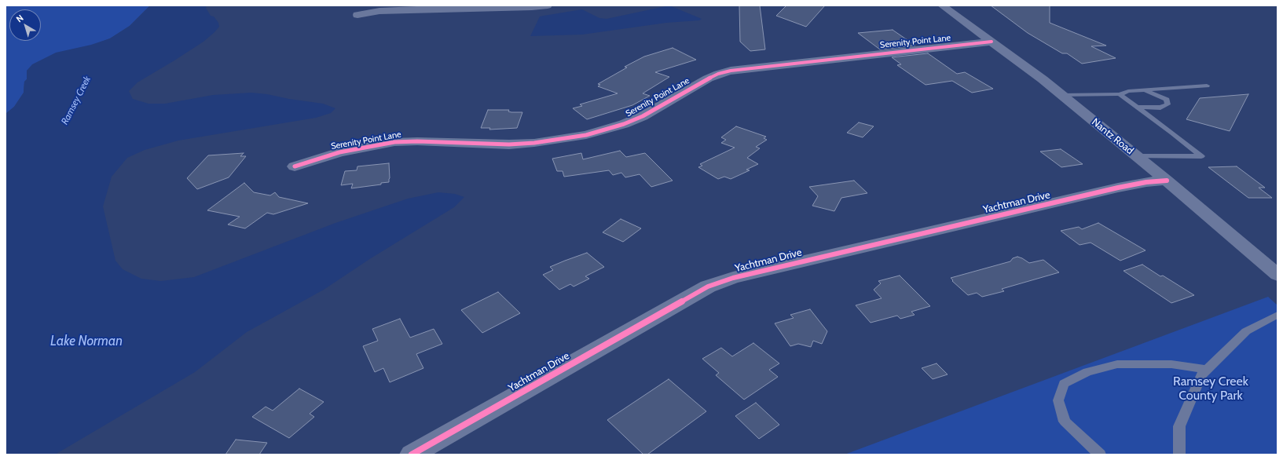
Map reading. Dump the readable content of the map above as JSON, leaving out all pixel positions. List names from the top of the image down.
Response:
{
  "streets": {
    "street": ["Serenity Point Lane", "Nantz Road", "Yachtman Drive"]
  },
  "crossings": [
    ["Serenity Point Lane", "Nantz Road"],
    ["Nantz Road", "Yachtman Drive"]
  ],
  "water": ["Ramsey Creek", "Lake Norman"],
  "parks": ["Ramsey Creek County Park"],
  "north": "top left"
}
